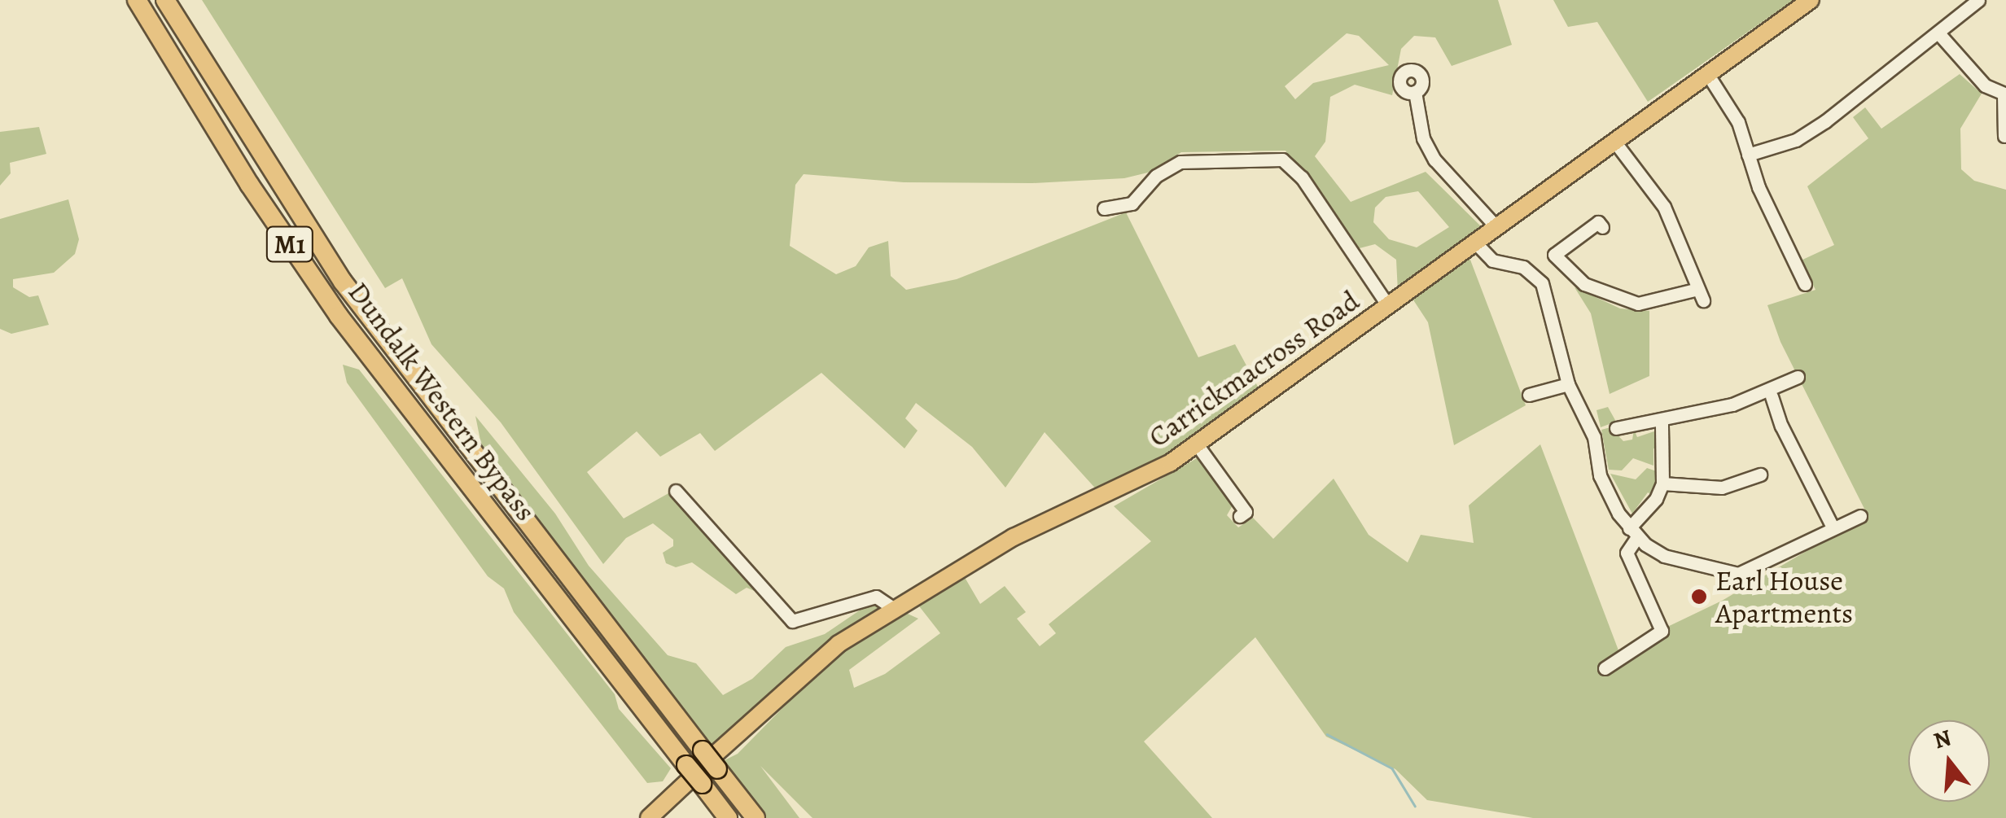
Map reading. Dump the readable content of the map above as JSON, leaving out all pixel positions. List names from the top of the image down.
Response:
{
  "streets": {
    "highway": ["M1", "Dundalk Western Bypass"],
    "main road": ["Carrickmacross Road"]
  },
  "crossings": [
    ["Carrickmacross Road", "Dundalk Western Bypass"]
  ],
  "places": ["Earl House Apartments"],
  "north": "top"
}
